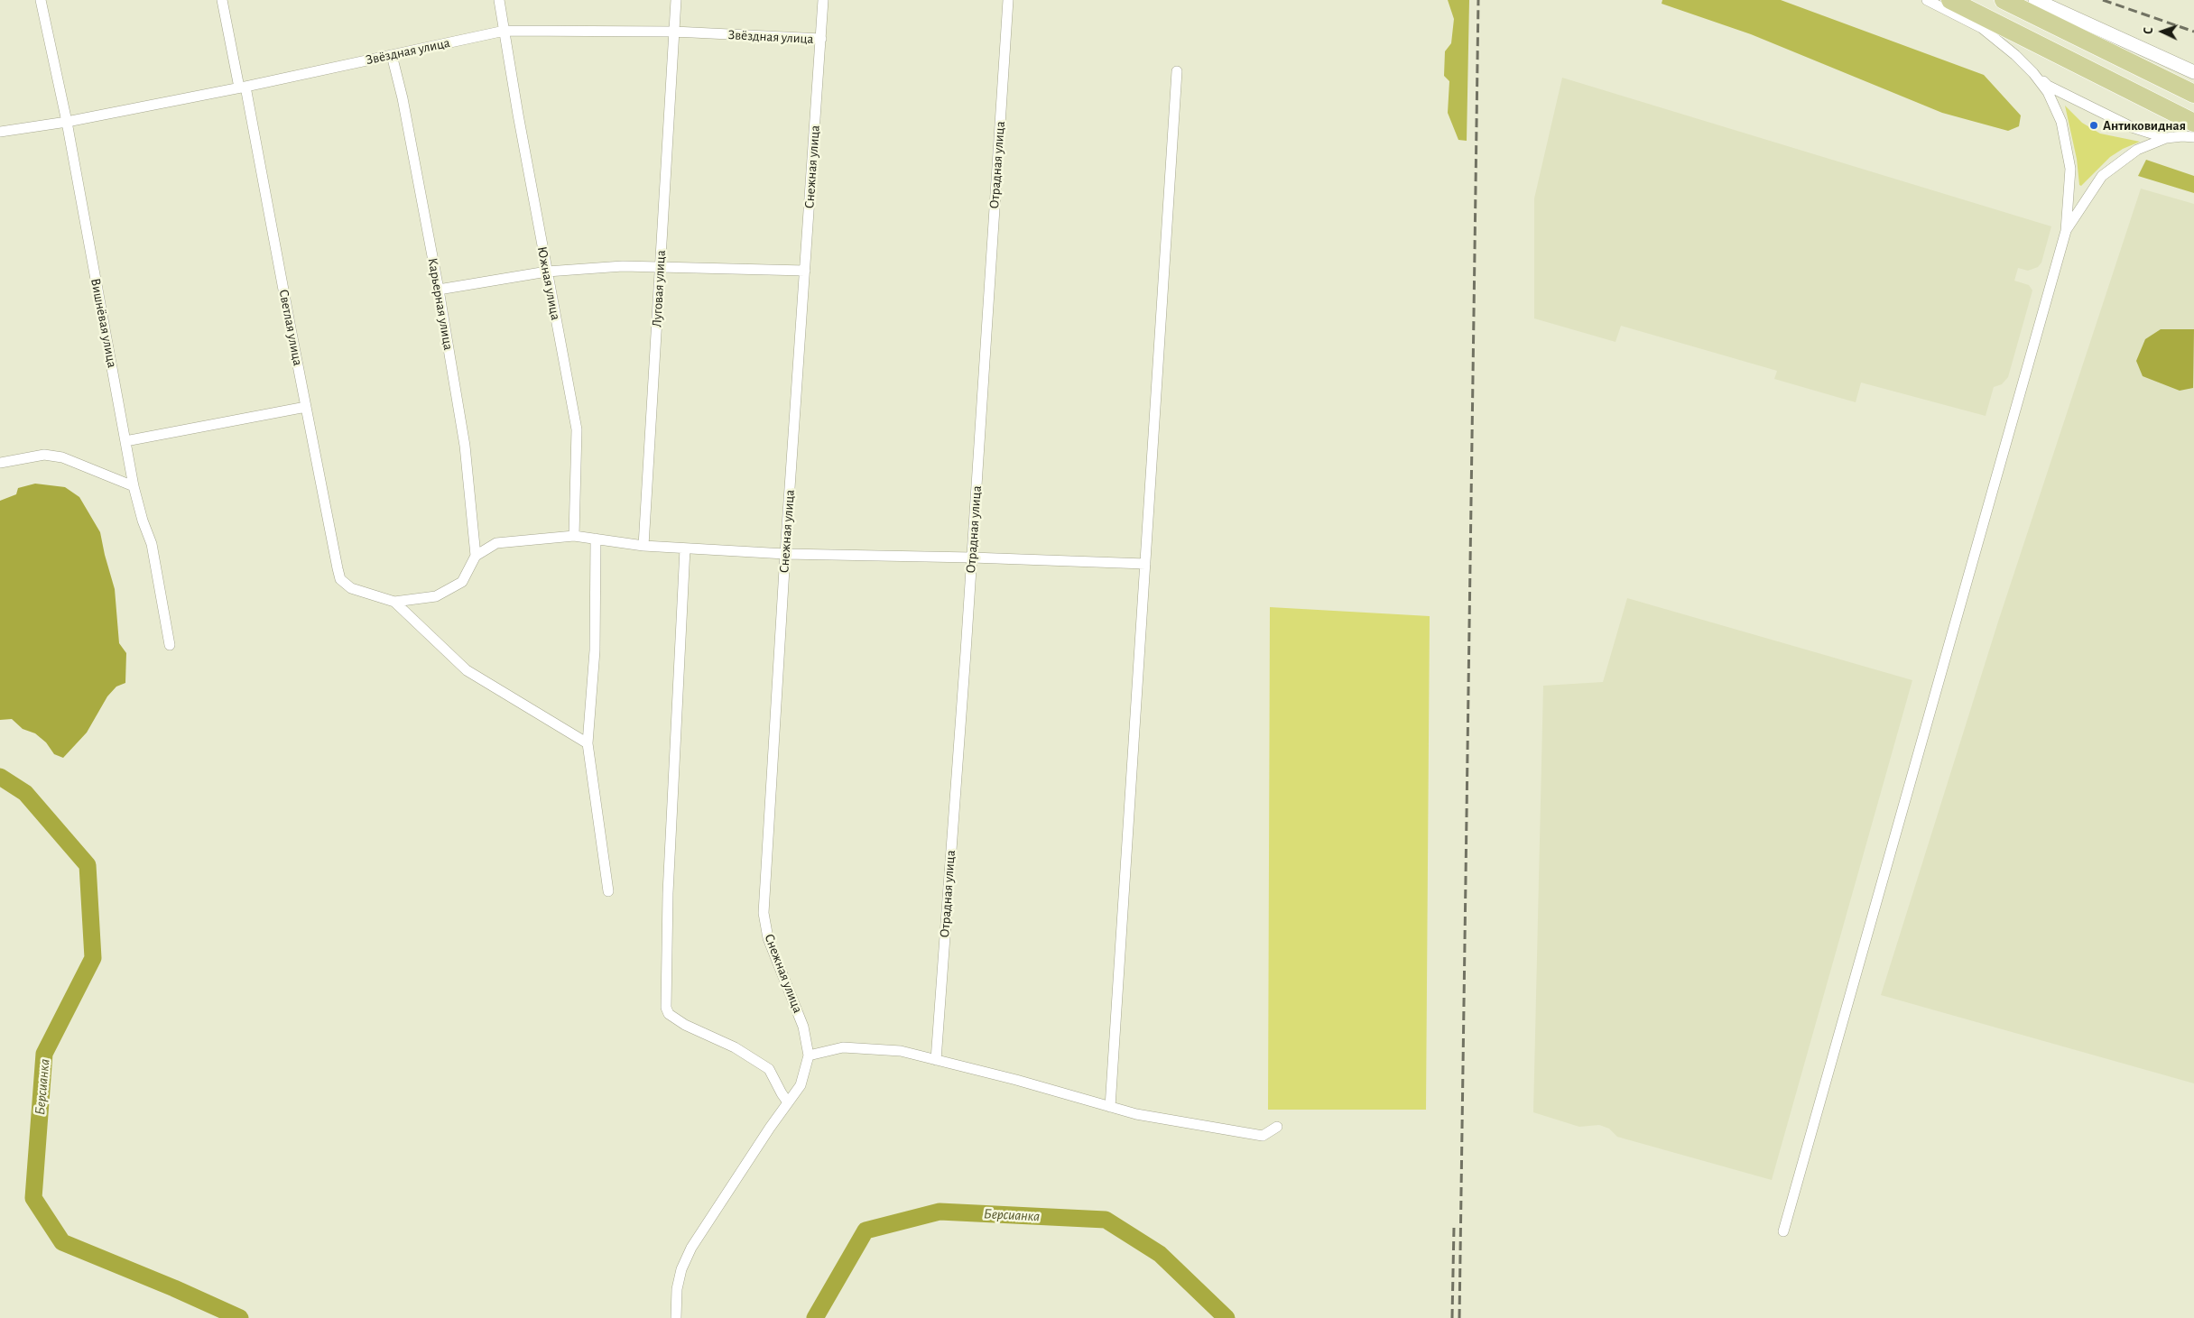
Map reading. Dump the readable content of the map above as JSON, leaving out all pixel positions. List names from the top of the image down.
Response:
{
  "streets": {
    "street": [
      "Звёздная улица",
      "Отрадная улица",
      "Снежная улица",
      "Южная улица",
      "Луговая улица",
      "Карьерная улица",
      "Вишнёвая улица",
      "Светлая улица"
    ]
  },
  "crossings": [
    ["Звёздная улица", "Снежная улица"],
    ["Звёздная улица", "Южная улица"],
    ["Звёздная улица", "Луговая улица"],
    ["Звёздная улица", "Карьерная улица"],
    ["Звёздная улица", "Вишнёвая улица"],
    ["Звёздная улица", "Светлая улица"]
  ],
  "water": ["Берсианка"],
  "places": ["Антиковидная"],
  "north": "left"
}
